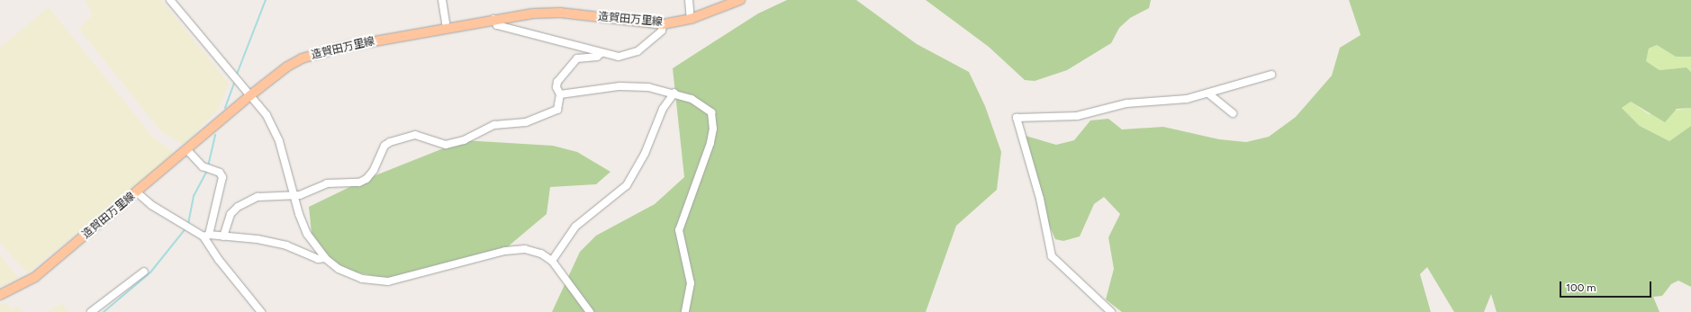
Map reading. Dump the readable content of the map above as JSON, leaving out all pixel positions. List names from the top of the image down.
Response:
{
  "streets": {
    "main road": ["造賀田万里線"]
  },
  "scale_bar": "100 m"
}
